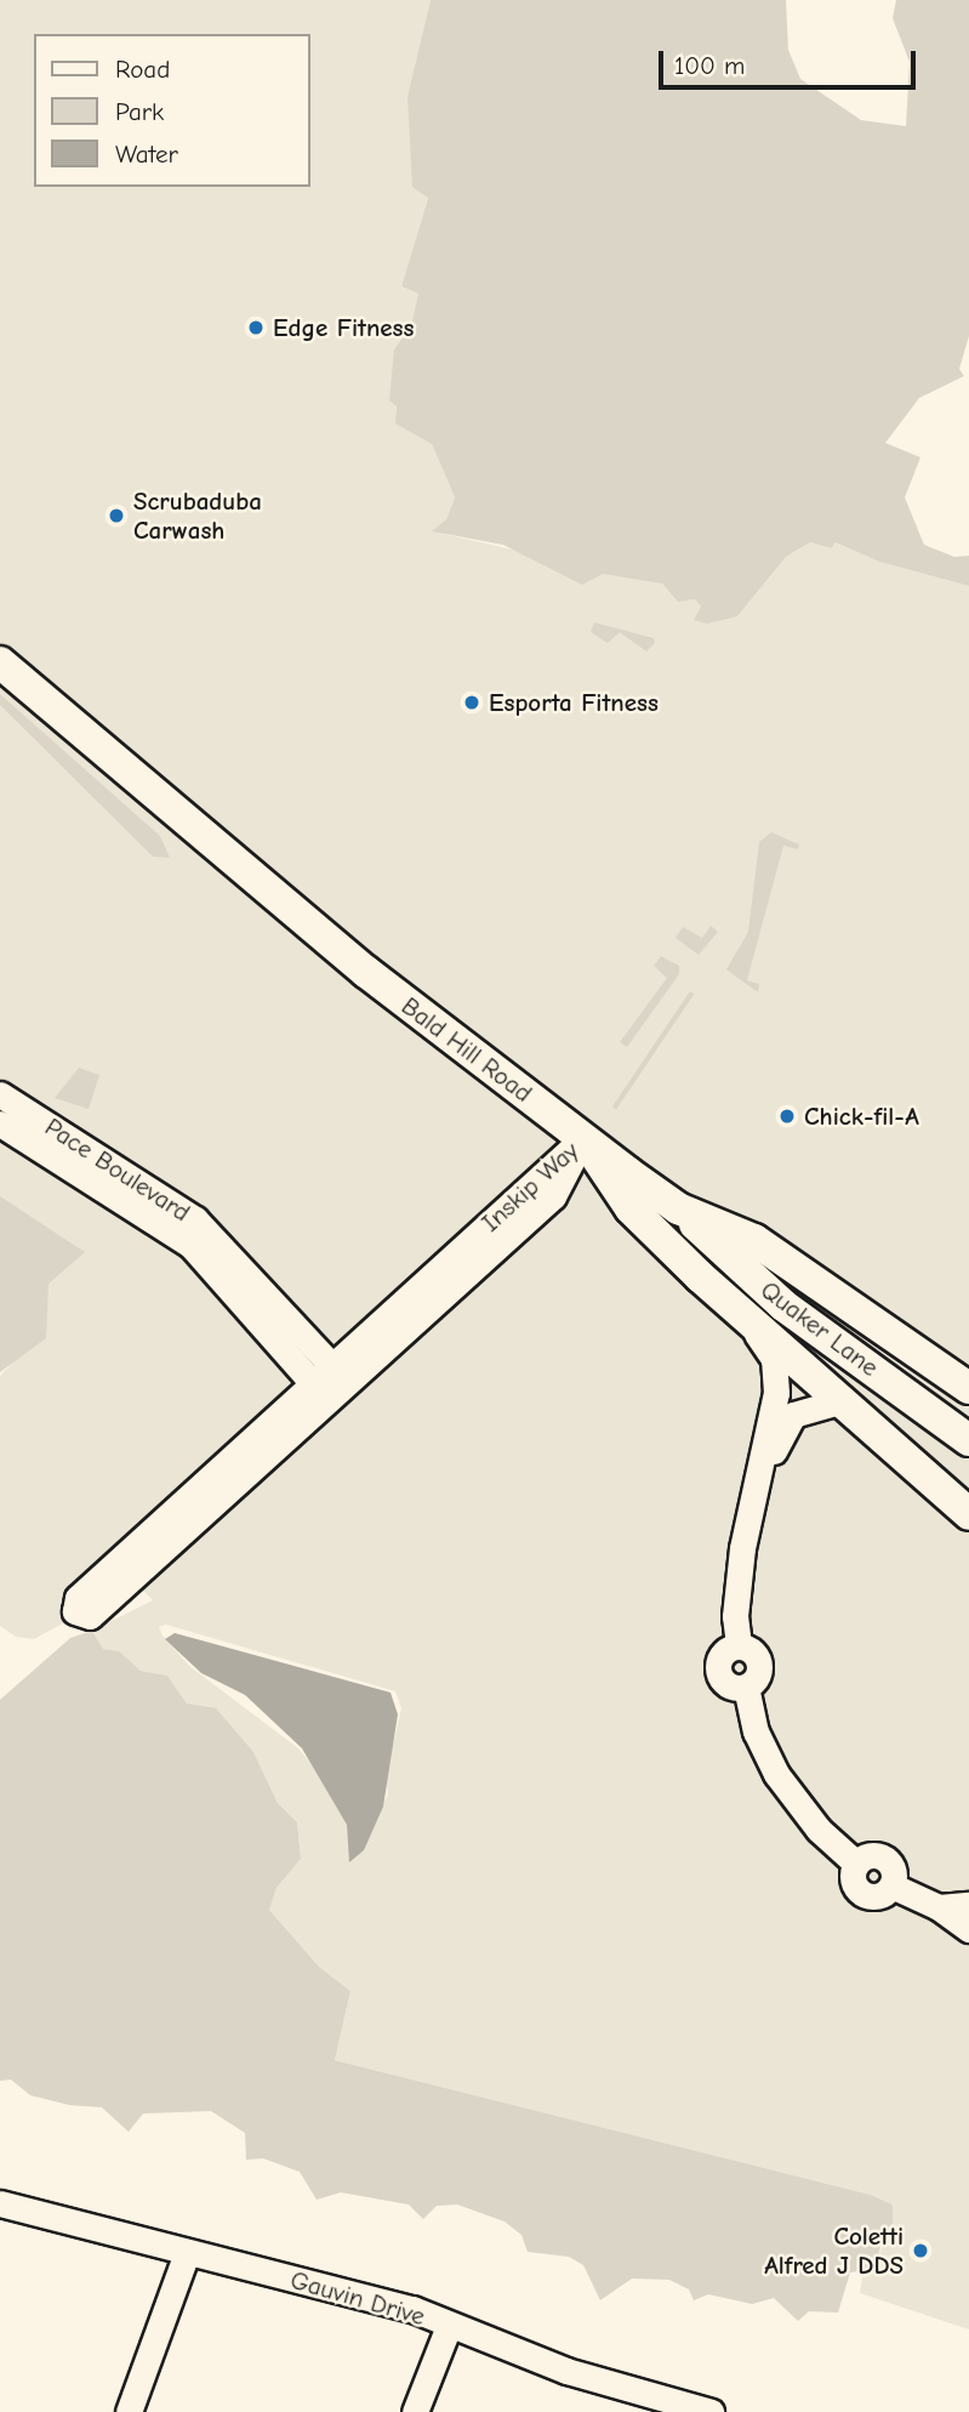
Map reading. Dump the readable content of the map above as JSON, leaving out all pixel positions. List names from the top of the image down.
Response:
{
  "streets": {
    "main road": ["Bald Hill Road", "Quaker Lane"],
    "street": ["Pace Boulevard", "Inskip Way", "Gauvin Drive"]
  },
  "crossings": [
    ["Bald Hill Road", "Inskip Way"],
    ["Bald Hill Road", "Quaker Lane"],
    ["Pace Boulevard", "Inskip Way"]
  ],
  "places": [
    "Edge Fitness",
    "Scrubaduba Carwash",
    "Esporta Fitness",
    "Chick-fil-A",
    "Coletti Alfred J DDS"
  ],
  "legend": ["Road", "Park", "Water"],
  "scale_bar": "100 m"
}
